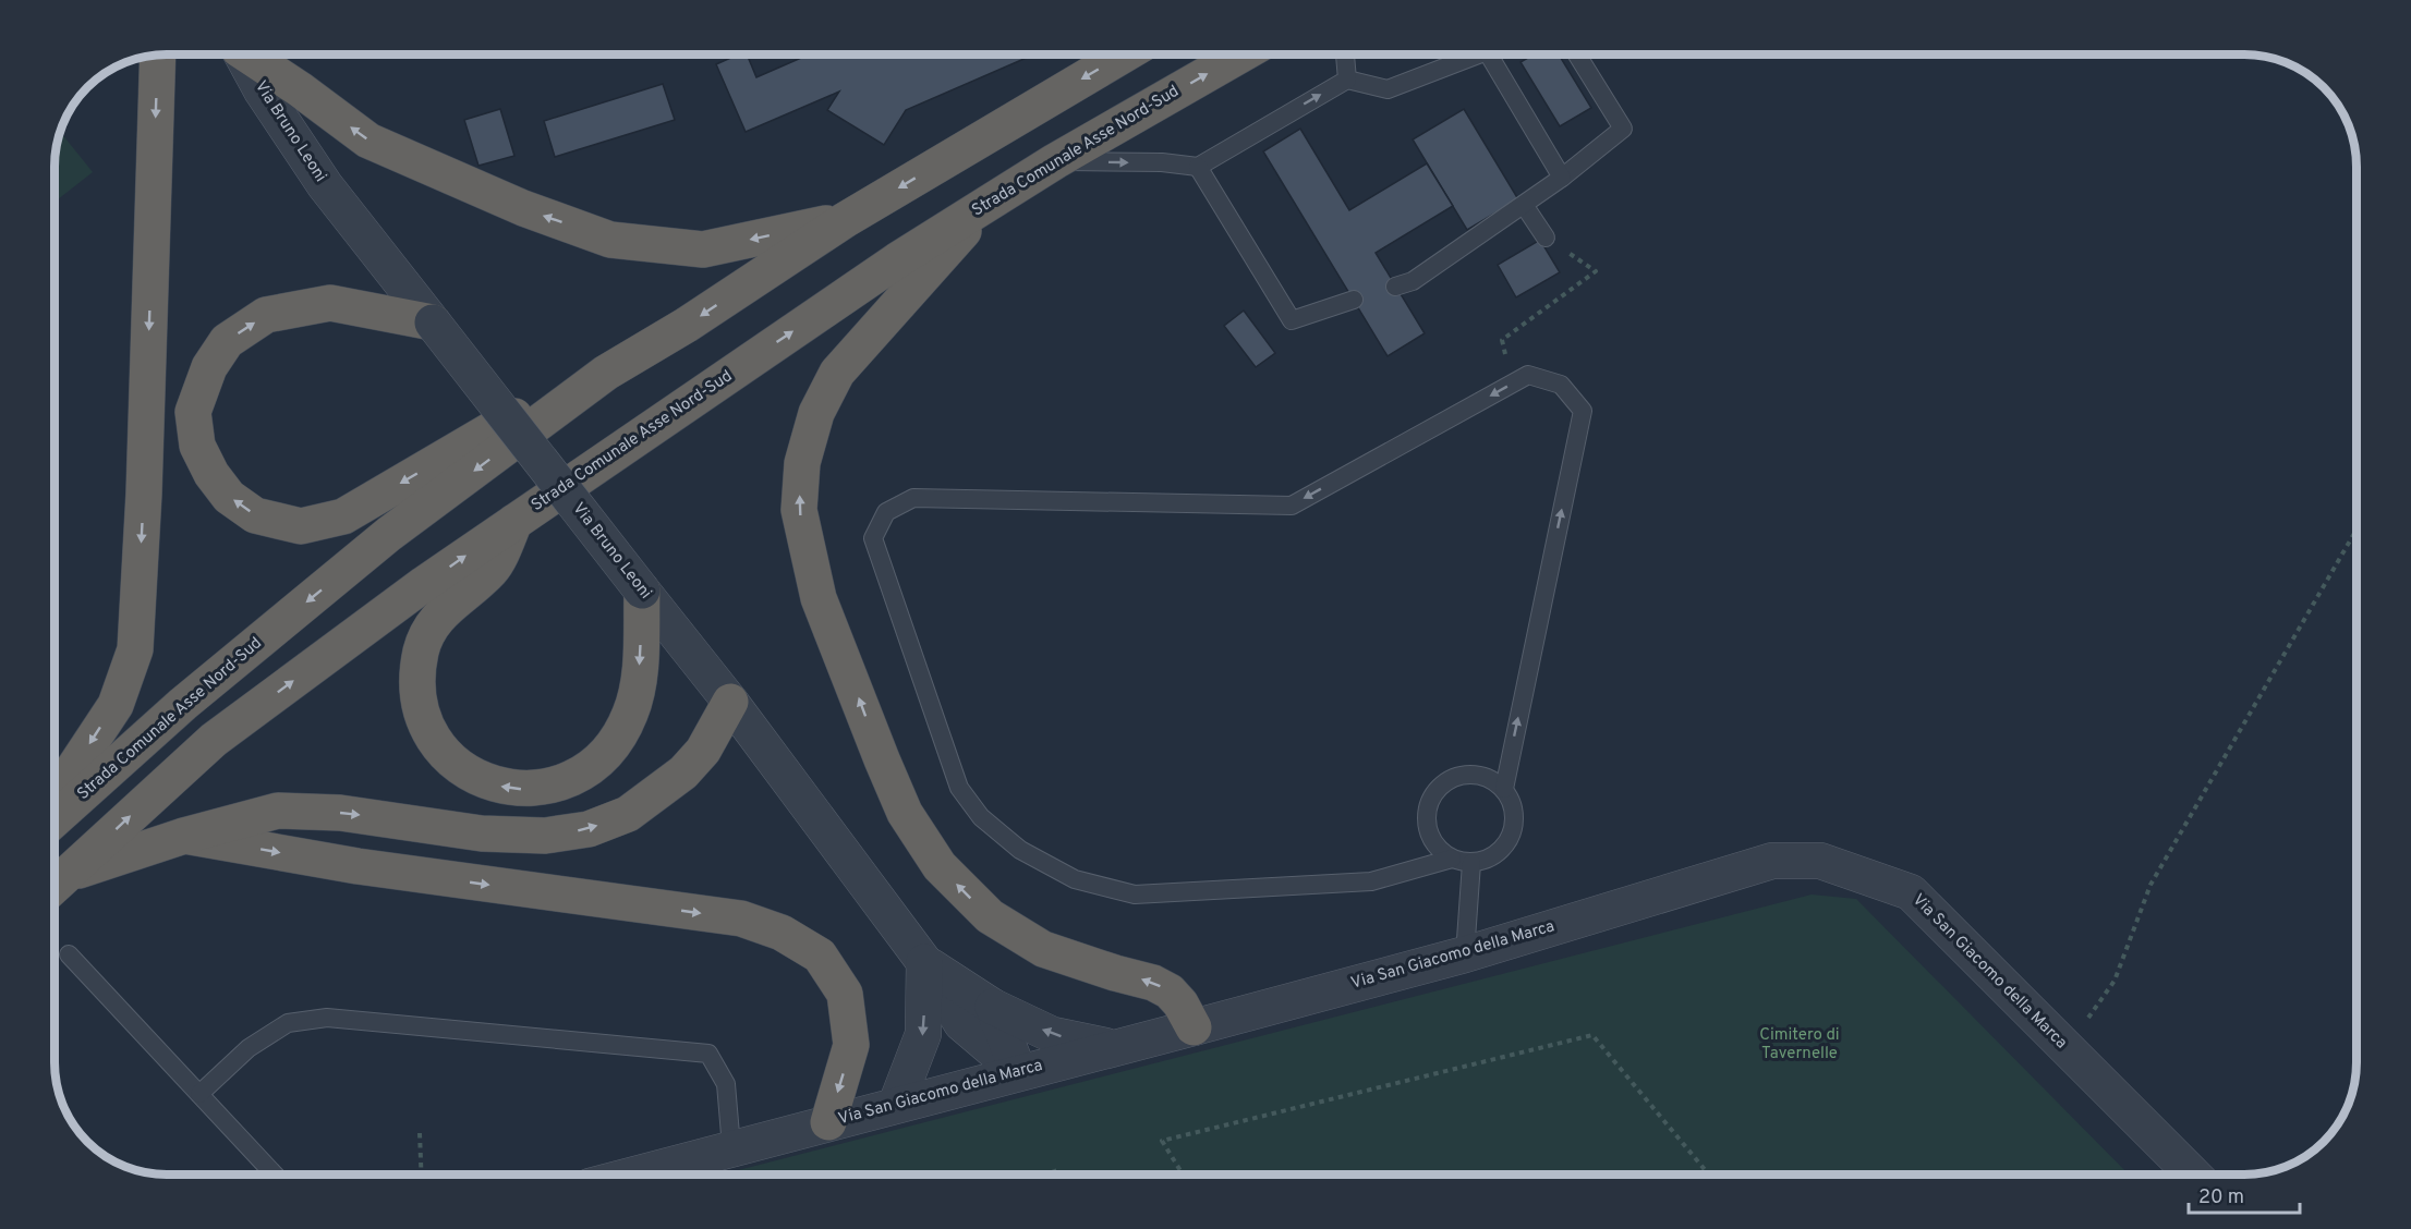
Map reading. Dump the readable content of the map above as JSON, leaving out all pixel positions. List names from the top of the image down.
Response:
{
  "streets": {
    "highway": ["Strada Comunale Asse Nord-Sud"],
    "street": ["Via Bruno Leoni", "Via San Giacomo della Marca"]
  },
  "crossings": [
    ["Via Bruno Leoni", "Via San Giacomo della Marca"]
  ],
  "parks": ["Cimitero di Tavernelle"],
  "scale_bar": "20 m"
}
